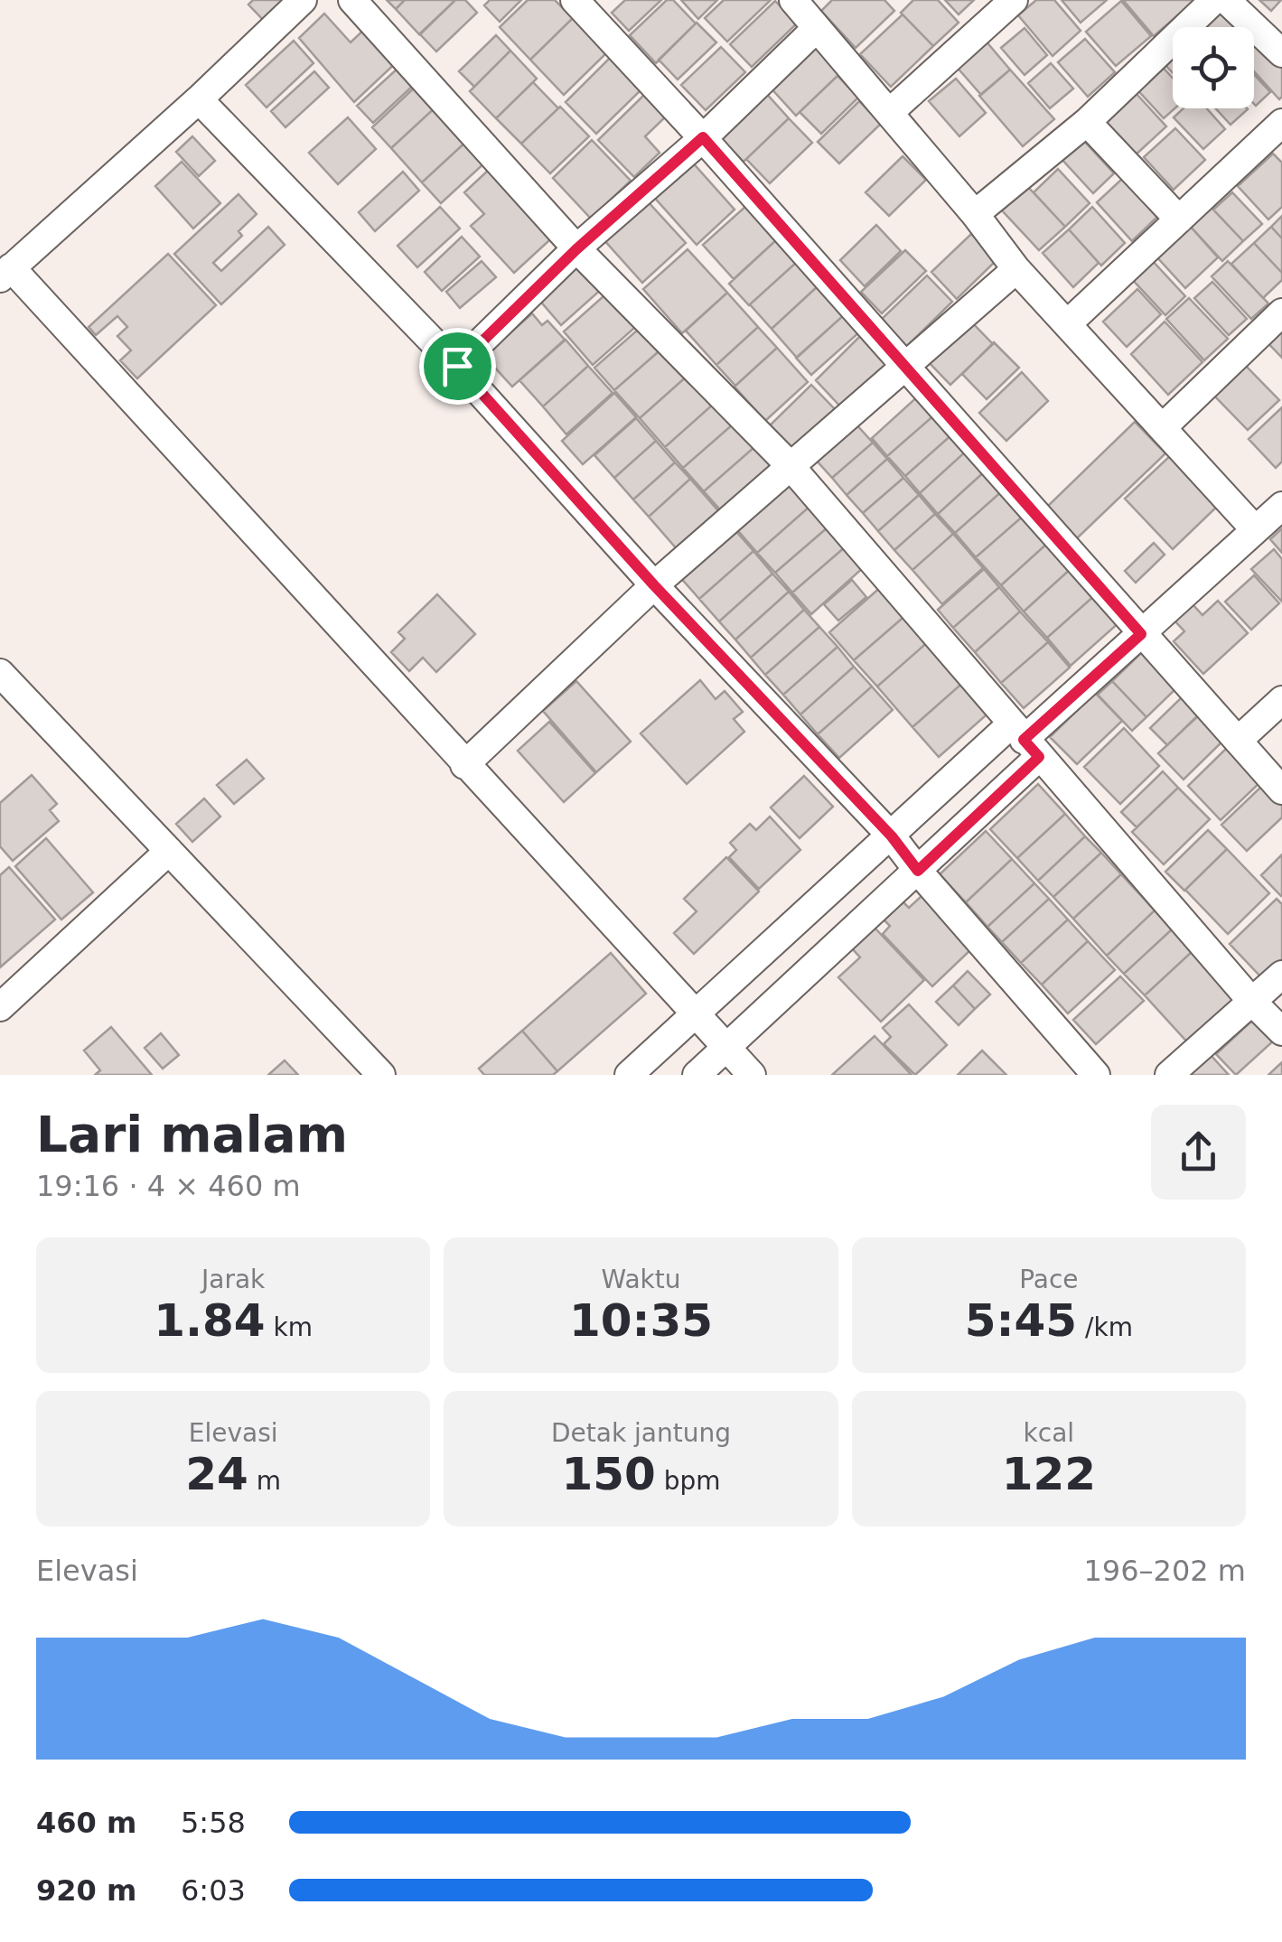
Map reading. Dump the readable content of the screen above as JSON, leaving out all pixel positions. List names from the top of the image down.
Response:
{
  "page": {
    "heading": ["Lari malam", "19:16 · 4 × 460 m"],
    "stats": [
      ["Jarak", "1.84 km"],
      ["Waktu", "10:35"],
      ["Pace", "5:45 /km"],
      ["Elevasi", "24 m"],
      ["Detak jantung", "150 bpm"],
      ["kcal", "122"]
    ],
    "chart": ["Elevasi", "196–202 m"],
    "list": [
      {
        "name": "460 m",
        "note": "5:58"
      },
      {
        "name": "920 m",
        "note": "6:03"
      }
    ]
  }
}
